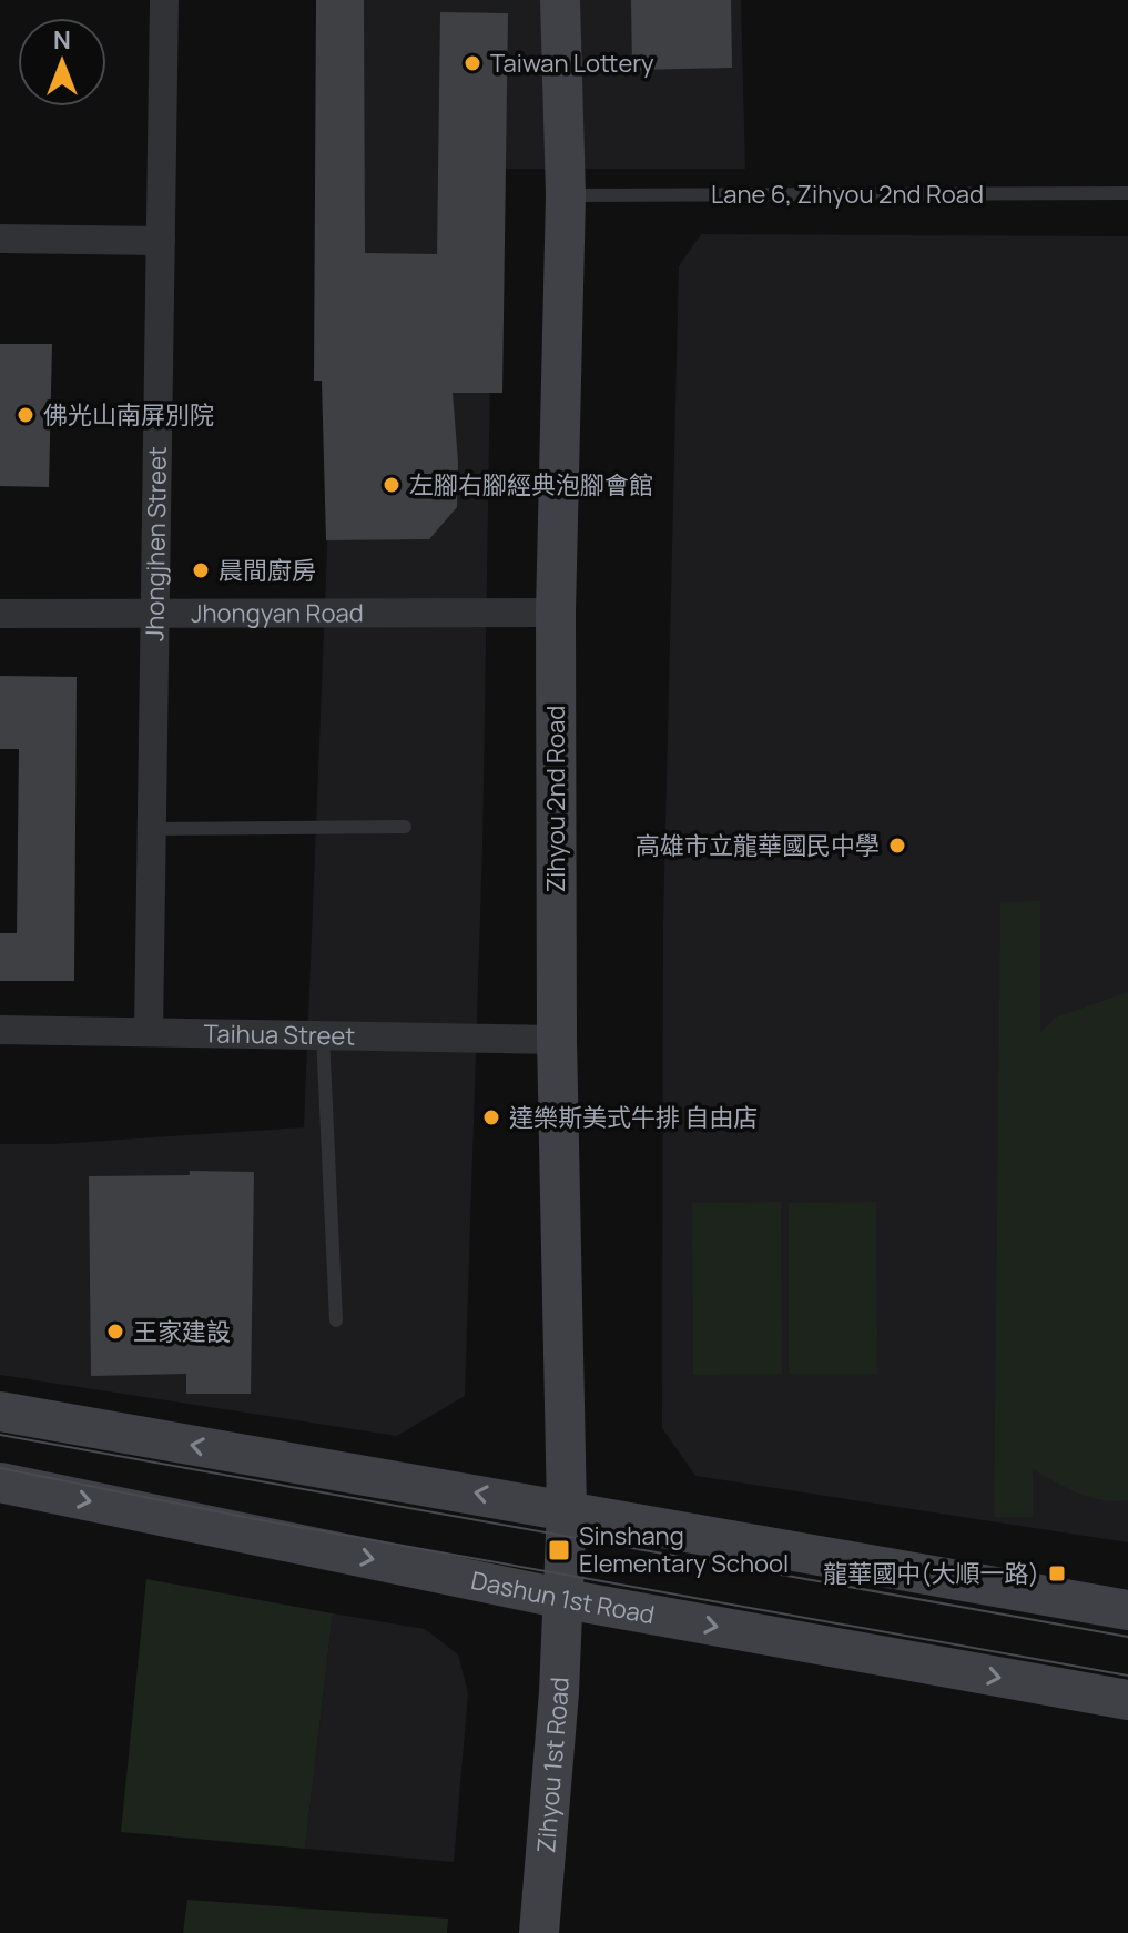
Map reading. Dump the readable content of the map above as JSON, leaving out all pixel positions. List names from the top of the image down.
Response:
{
  "streets": {
    "street": [
      "Jhongjhen Street",
      "Jhongyan Road",
      "Zihyou 2nd Road",
      "Taihua Street",
      "Dashun 1st Road",
      "Zihyou 1st Road"
    ],
    "lane": ["Lane 6, Zihyou 2nd Road"]
  },
  "crossings": [
    ["Lane 6, Zihyou 2nd Road", "Zihyou 2nd Road"],
    ["Jhongjhen Street", "Jhongyan Road"],
    ["Jhongjhen Street", "Taihua Street"],
    ["Jhongyan Road", "Zihyou 2nd Road"],
    ["Zihyou 2nd Road", "Taihua Street"],
    ["Zihyou 2nd Road", "Dashun 1st Road"],
    ["Zihyou 2nd Road", "Zihyou 1st Road"],
    ["Dashun 1st Road", "Zihyou 1st Road"]
  ],
  "places": {
    "other": [
      "Taiwan Lottery",
      "佛光山南屏別院",
      "左腳右腳經典泡腳會館",
      "晨間廚房",
      "高雄市立龍華國民中學",
      "達樂斯美式牛排 自由店",
      "王家建設"
    ],
    "transit": ["Sinshang Elementary School", "龍華國中(大順一路)"]
  },
  "north": "top"
}
